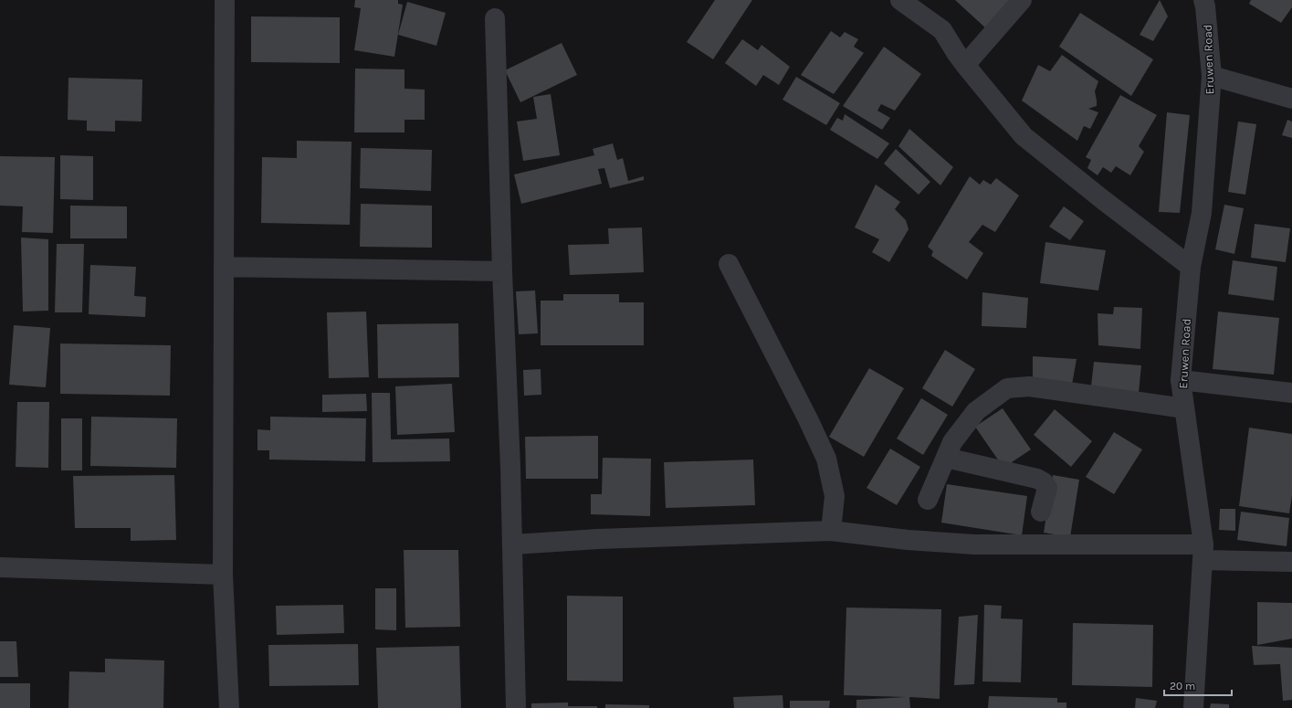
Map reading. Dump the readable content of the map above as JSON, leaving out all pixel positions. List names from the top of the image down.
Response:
{
  "streets": {
    "street": ["Eruwen Road"]
  },
  "scale_bar": "20 m"
}
